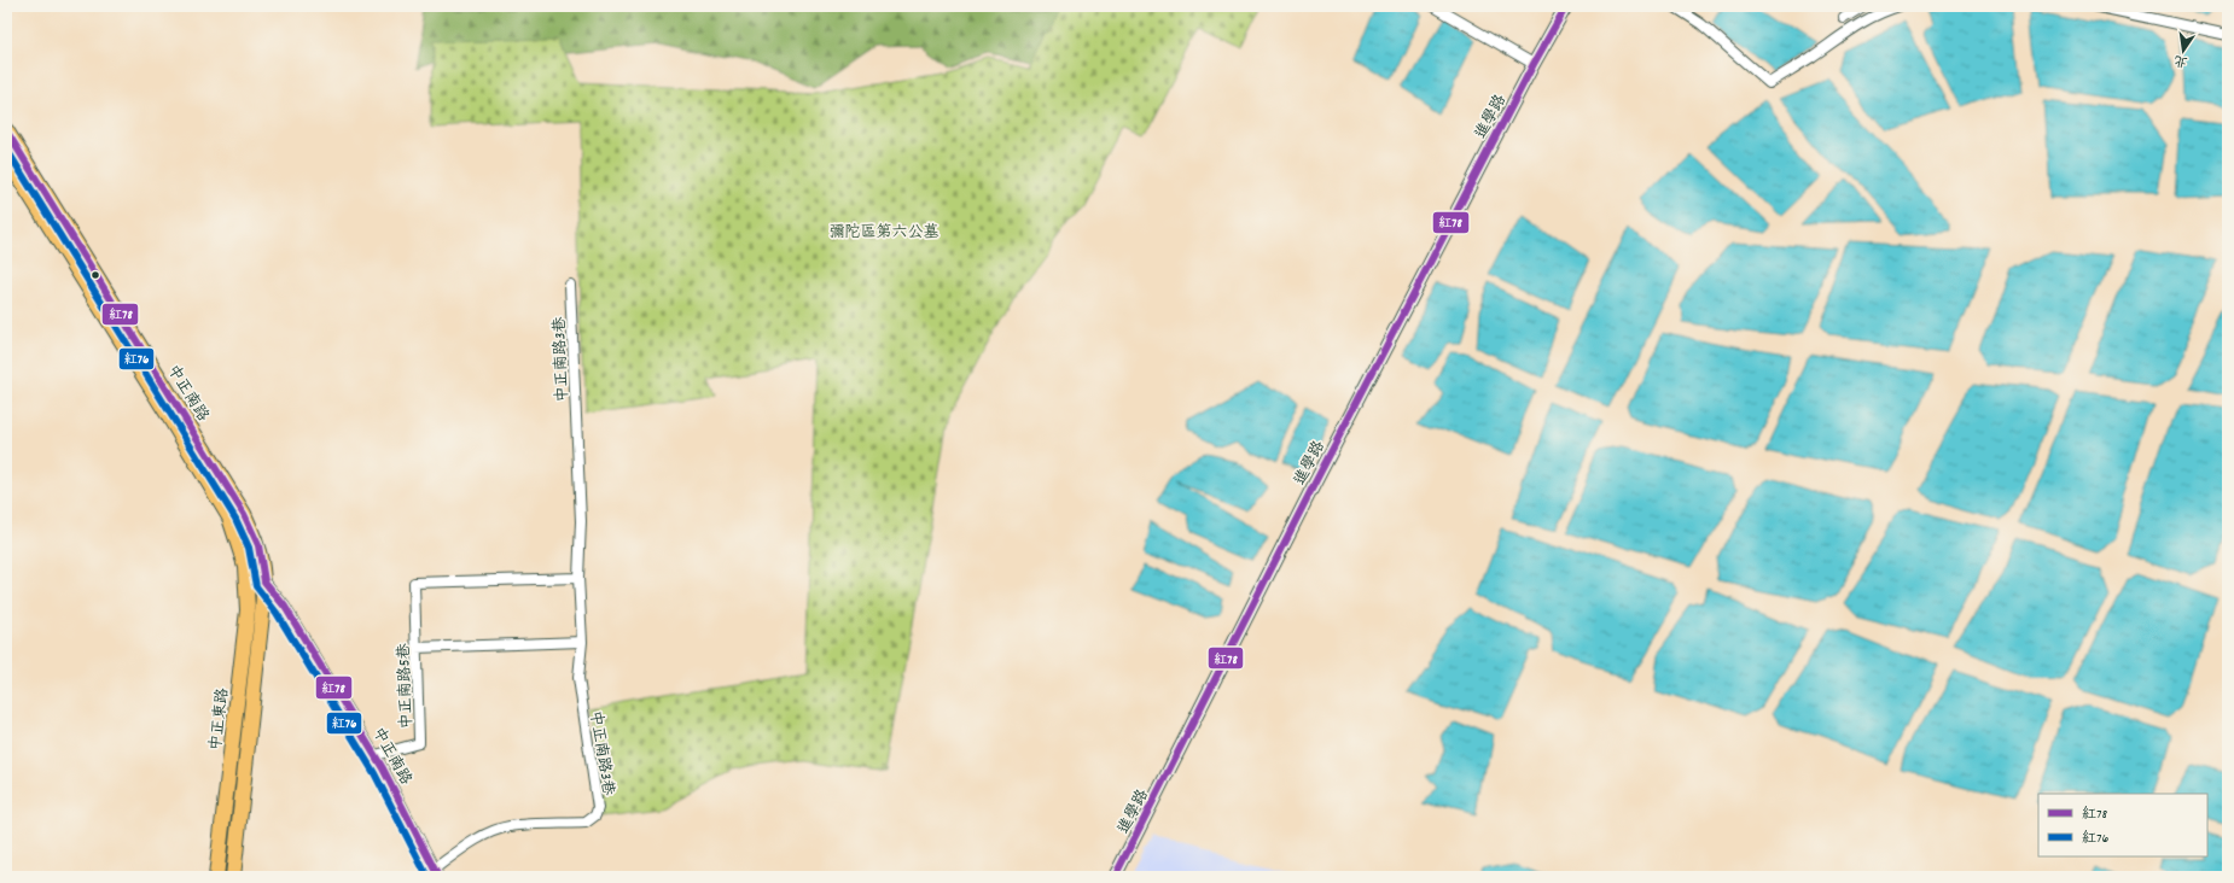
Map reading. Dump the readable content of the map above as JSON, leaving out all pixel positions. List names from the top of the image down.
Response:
{
  "streets": {
    "main road": ["中正南路", "中正東路"],
    "street": ["進學路", "中正南路3巷", "中正南路5巷"]
  },
  "crossings": [
    ["中正南路3巷", "中正南路"],
    ["中正南路3巷", "中正南路5巷"],
    ["中正南路", "中正南路5巷"],
    ["中正南路", "中正東路"]
  ],
  "parks": ["彌陀區第六公墓"],
  "lines": ["transit line 紅78", "transit line 紅76"],
  "legend": ["紅78", "紅76"],
  "north": "bottom"
}
